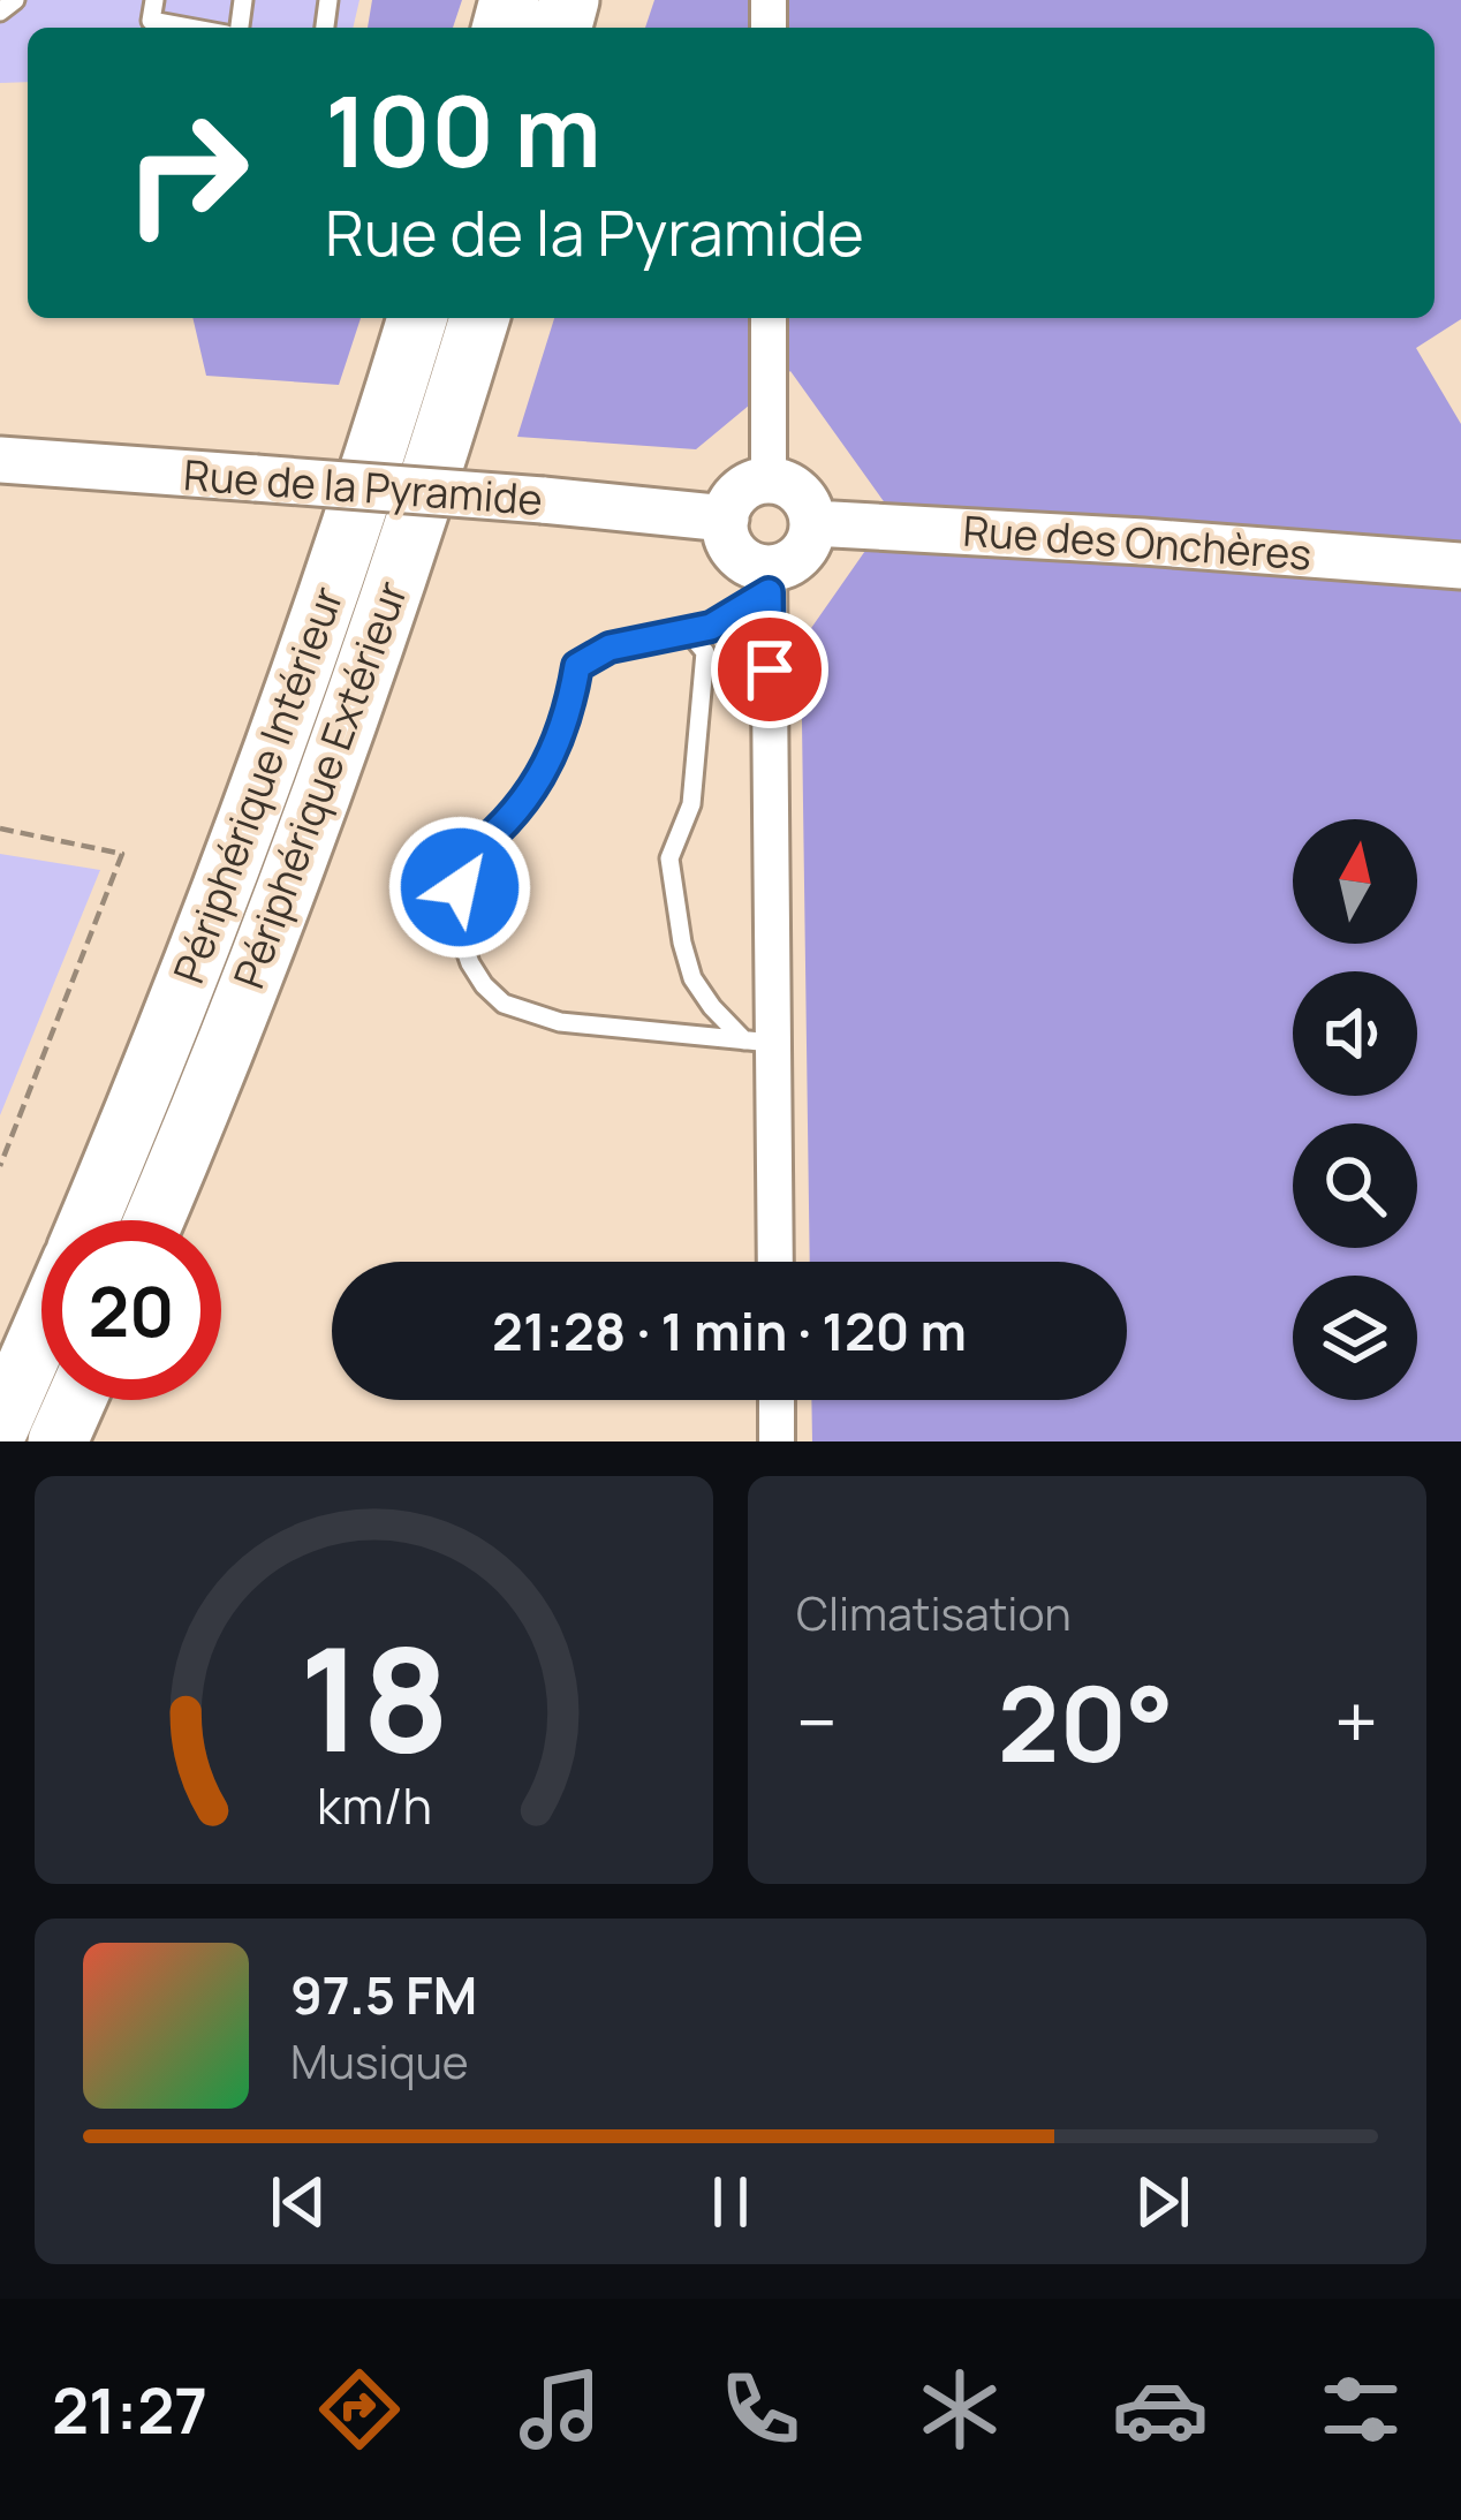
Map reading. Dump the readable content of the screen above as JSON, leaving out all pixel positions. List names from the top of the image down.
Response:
{
  "streets": {
    "highway": ["Périphérique Intérieur", "Périphérique Extérieur"],
    "street": ["Rue de la Pyramide", "Rue des Onchères"]
  },
  "crossings": [
    ["Rue de la Pyramide", "Rue des Onchères"]
  ],
  "north": "top",
  "page": {
    "turn": ["100 m", "Rue de la Pyramide"],
    "limit": "20",
    "trip": "21:28 · 1 min · 120 m",
    "tile": "Climatisation",
    "heat": ["−", "20°", "+"],
    "song": ["97.5 FM", "Musique"],
    "tabs": "21:27",
    "gauge": ["18", "km/h"]
  }
}
